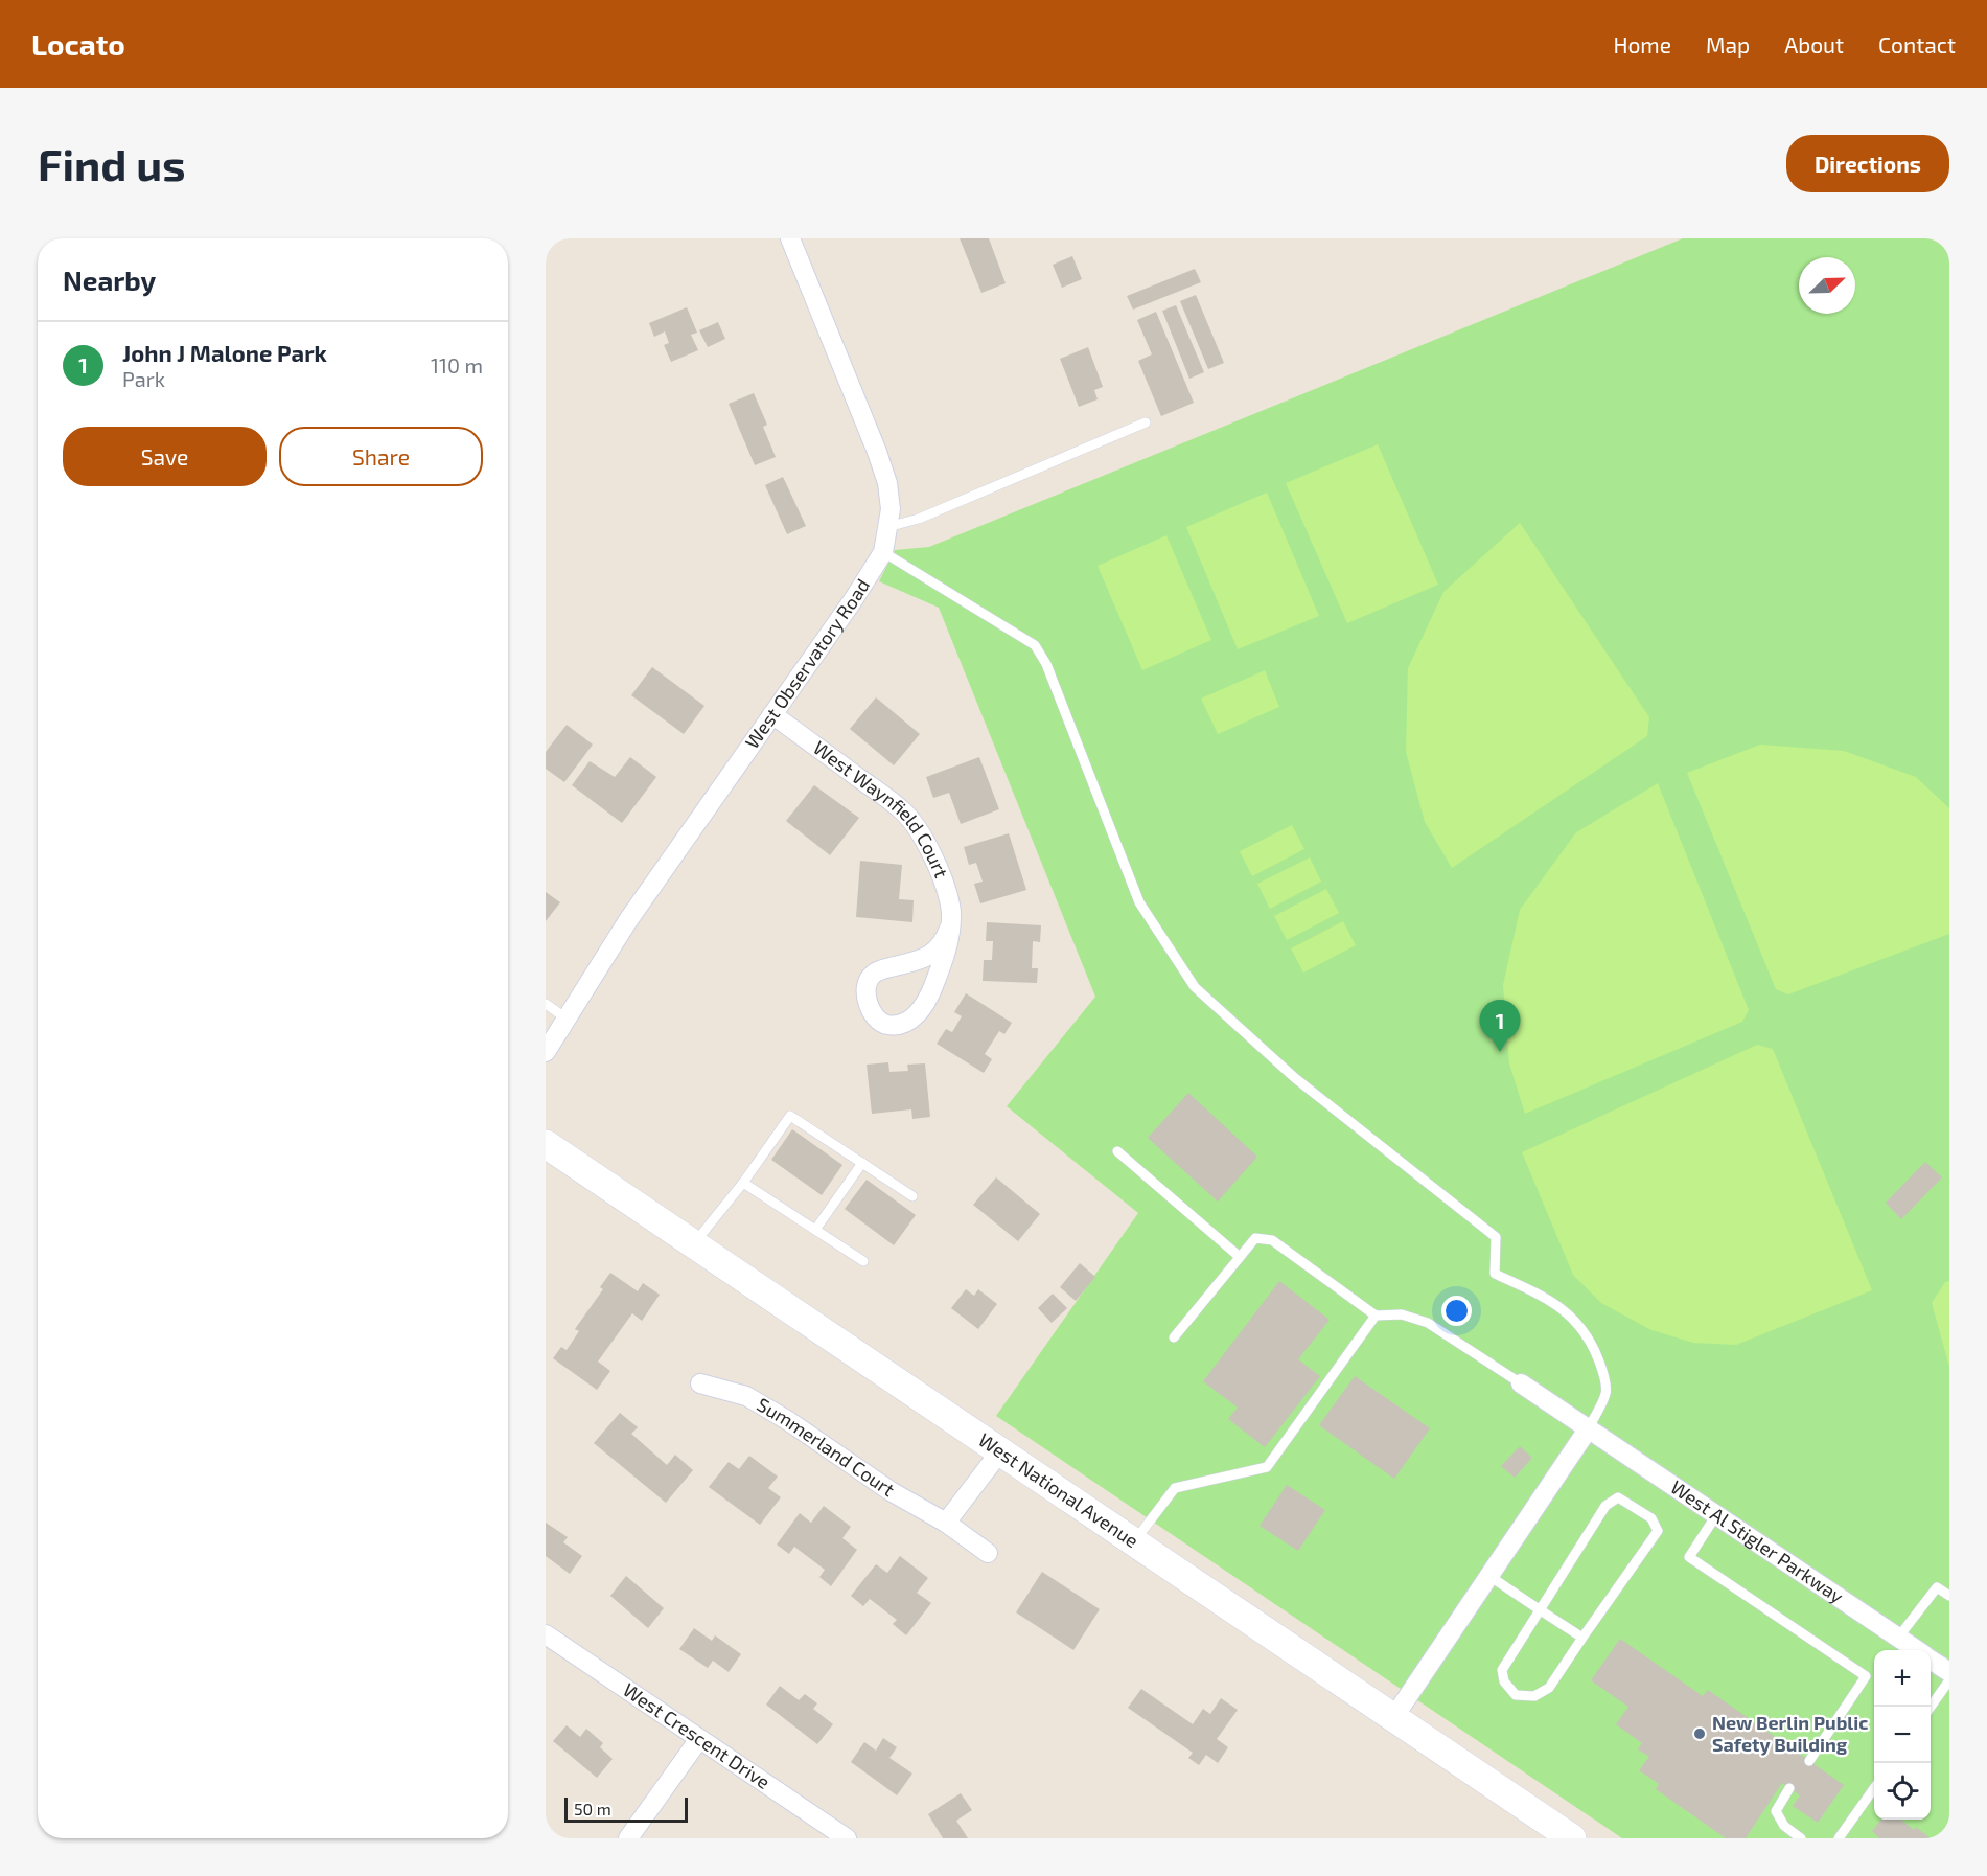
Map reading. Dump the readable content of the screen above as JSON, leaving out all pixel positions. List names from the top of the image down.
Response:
{
  "streets": {
    "main road": ["West National Avenue"],
    "street": [
      "West Observatory Road",
      "West Waynfield Court",
      "Summerland Court",
      "West Al Stigler Parkway",
      "West Crescent Drive"
    ]
  },
  "crossings": [
    ["West Observatory Road", "West Waynfield Court"]
  ],
  "places": ["New Berlin Public Safety Building"],
  "scale_bar": "50 m",
  "north": "top right",
  "page": {
    "header": "Locato",
    "nav": [
      "Home",
      "Map",
      "About",
      "Contact"
    ],
    "buttons": [
      "Directions",
      ["Save", "Share"]
    ],
    "title": "Find us",
    "heading": "Nearby",
    "list": [
      {
        "mark": "1",
        "name": "John J Malone Park",
        "note": "Park",
        "value": "110 m"
      }
    ],
    "pins": "1",
    "map_buttons": ["+", "−"],
    "scale": "50 m"
  }
}
